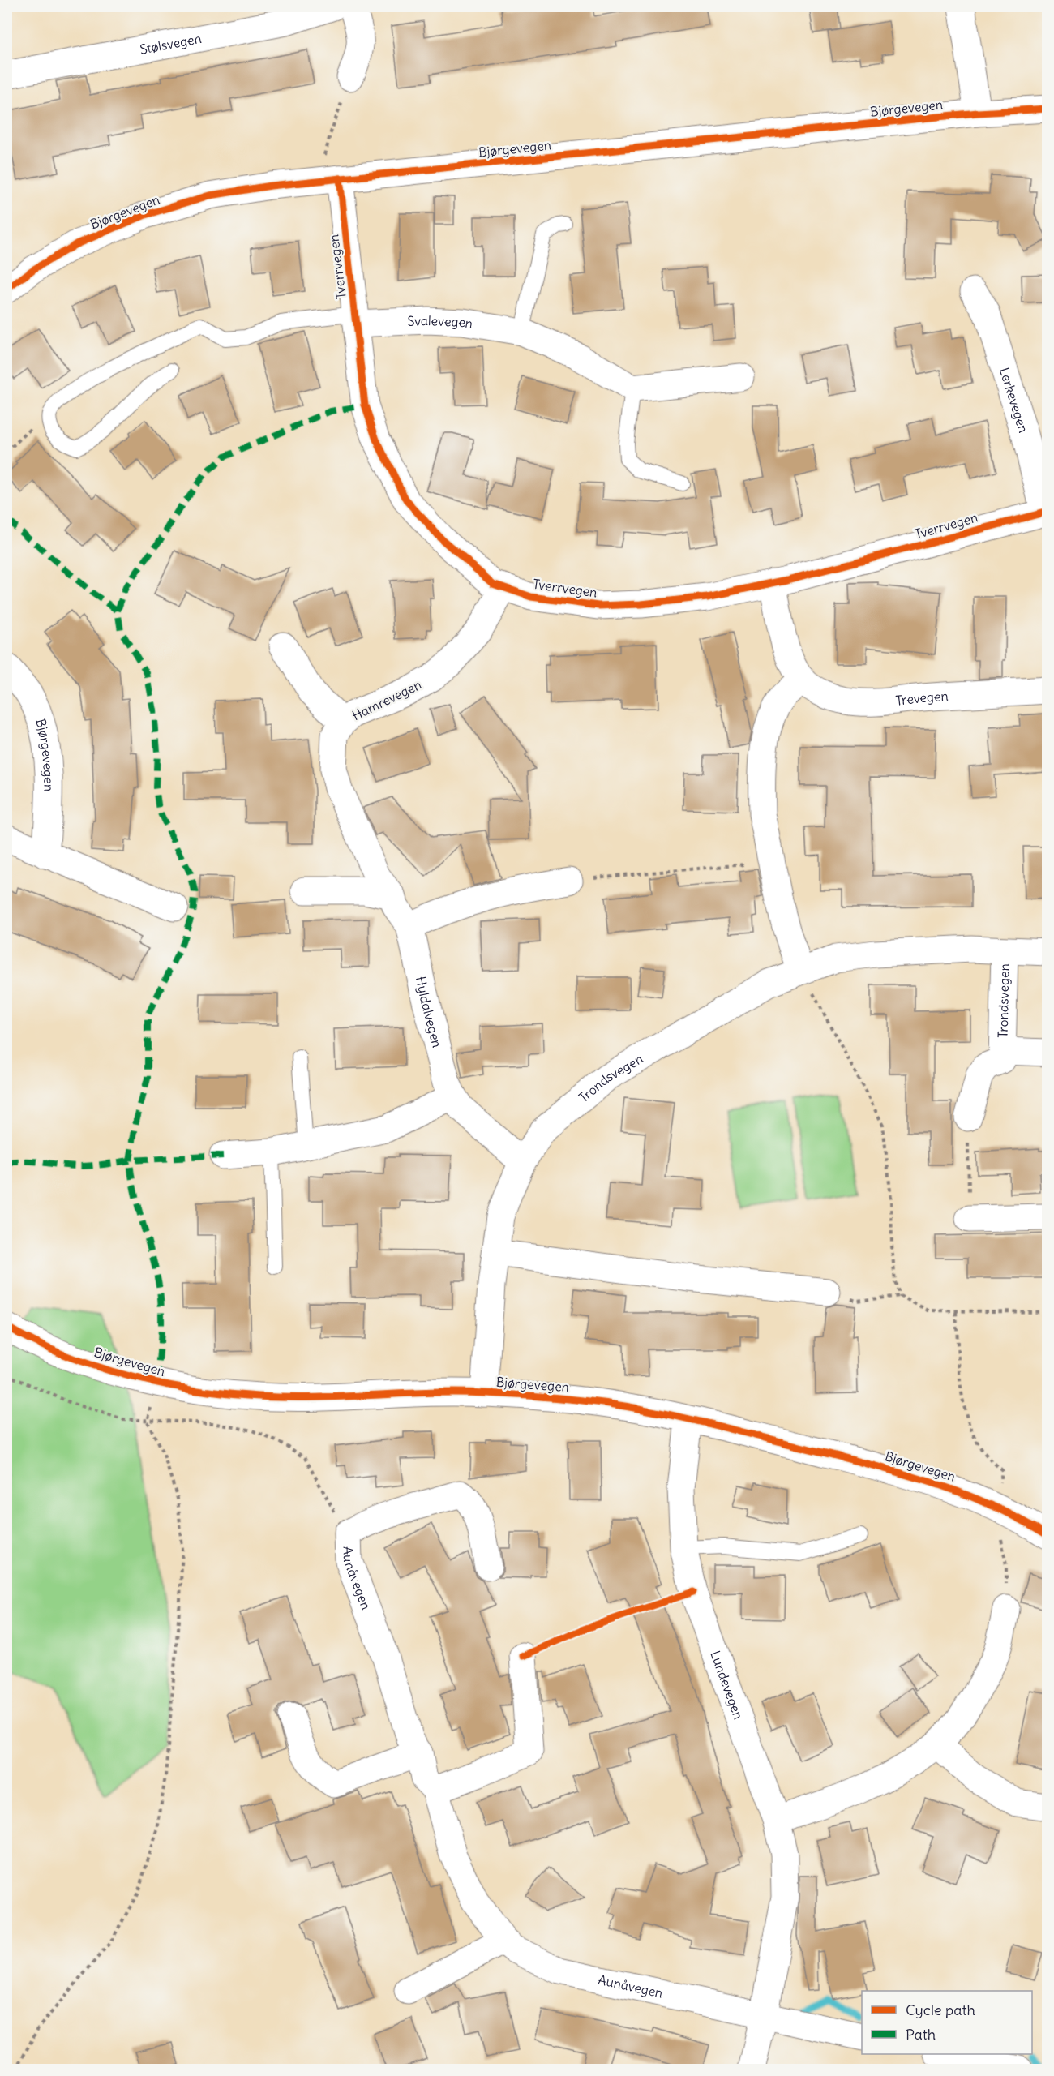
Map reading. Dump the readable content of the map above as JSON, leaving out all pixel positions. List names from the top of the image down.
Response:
{
  "streets": {
    "street": [
      "Stølsvegen",
      "Bjørgevegen",
      "Tverrvegen",
      "Svalevegen",
      "Lerkevegen",
      "Trevegen",
      "Hamrevegen",
      "Trondsvegen",
      "Hyldalvegen",
      "Aunåvegen",
      "Lundevegen"
    ]
  },
  "crossings": [
    ["Bjørgevegen", "Tverrvegen"],
    ["Bjørgevegen", "Trondsvegen"],
    ["Bjørgevegen", "Lundevegen"],
    ["Tverrvegen", "Svalevegen"],
    ["Tverrvegen", "Lerkevegen"],
    ["Tverrvegen", "Trevegen"],
    ["Tverrvegen", "Hamrevegen"],
    ["Hamrevegen", "Hyldalvegen"],
    ["Trondsvegen", "Hyldalvegen"],
    ["Aunåvegen", "Lundevegen"]
  ],
  "legend": ["Cycle path", "Path"]
}
